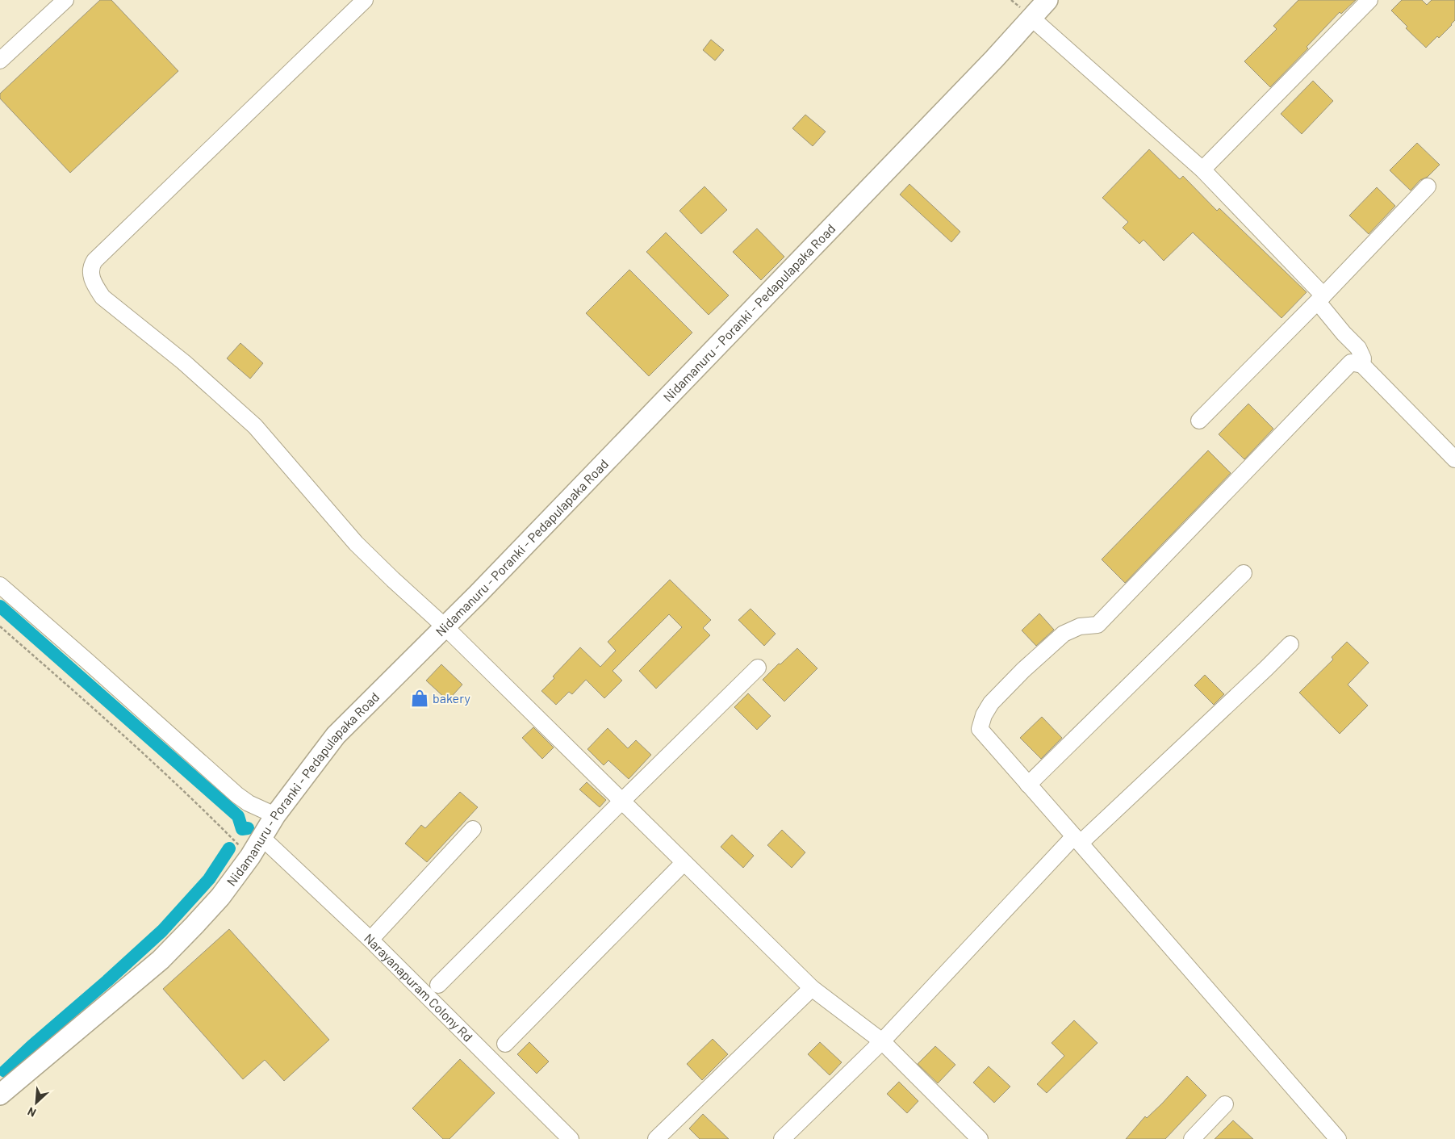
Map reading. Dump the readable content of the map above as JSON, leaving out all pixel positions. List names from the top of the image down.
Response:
{
  "streets": {
    "main road": ["Nidamanuru - Poranki - Pedapulapaka Road"],
    "street": ["Narayanapuram Colony Rd"]
  },
  "crossings": [
    ["Nidamanuru - Poranki - Pedapulapaka Road", "Narayanapuram Colony Rd"]
  ],
  "places": {
    "shop": ["bakery"]
  },
  "north": "bottom left"
}
